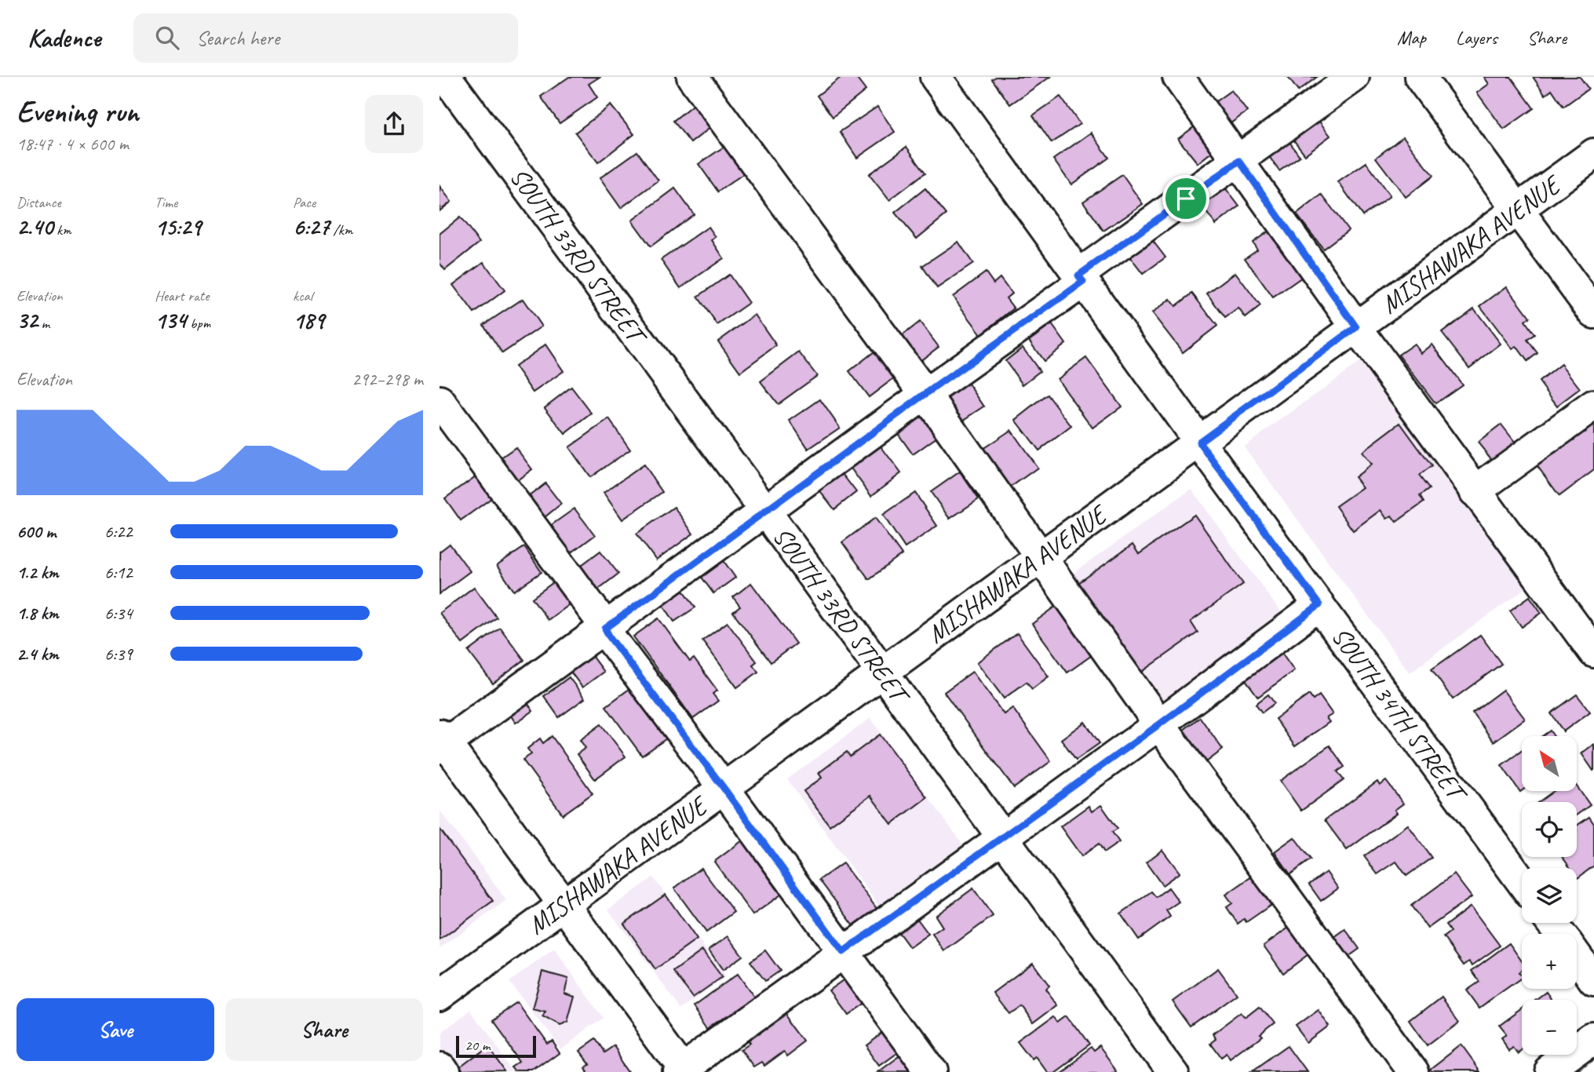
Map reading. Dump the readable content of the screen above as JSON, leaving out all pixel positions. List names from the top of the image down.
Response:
{
  "streets": {
    "street": ["MISHAWAKA AVENUE", "SOUTH 33RD STREET", "SOUTH 34TH STREET"]
  },
  "crossings": [
    ["MISHAWAKA AVENUE", "SOUTH 33RD STREET"],
    ["MISHAWAKA AVENUE", "SOUTH 34TH STREET"]
  ],
  "scale_bar": "20 m",
  "north": "top left",
  "page": {
    "header": "Kadence",
    "search": "Search here",
    "nav": ["Map", "Layers", "Share"],
    "heading": ["Evening run", "18:47 · 4 × 600 m"],
    "stats": [
      ["Distance", "2.40 km"],
      ["Time", "15:29"],
      ["Pace", "6:27 /km"],
      ["Elevation", "32 m"],
      ["Heart rate", "134 bpm"],
      ["kcal", "189"]
    ],
    "chart": ["Elevation", "292–298 m"],
    "list": [
      {
        "name": "600 m",
        "note": "6:22"
      },
      {
        "name": "1.2 km",
        "note": "6:12"
      },
      {
        "name": "1.8 km",
        "note": "6:34"
      },
      {
        "name": "2.4 km",
        "note": "6:39"
      }
    ],
    "map_buttons": ["+", "−"],
    "buttons": ["Save", "Share"],
    "scale": "20 m"
  }
}
